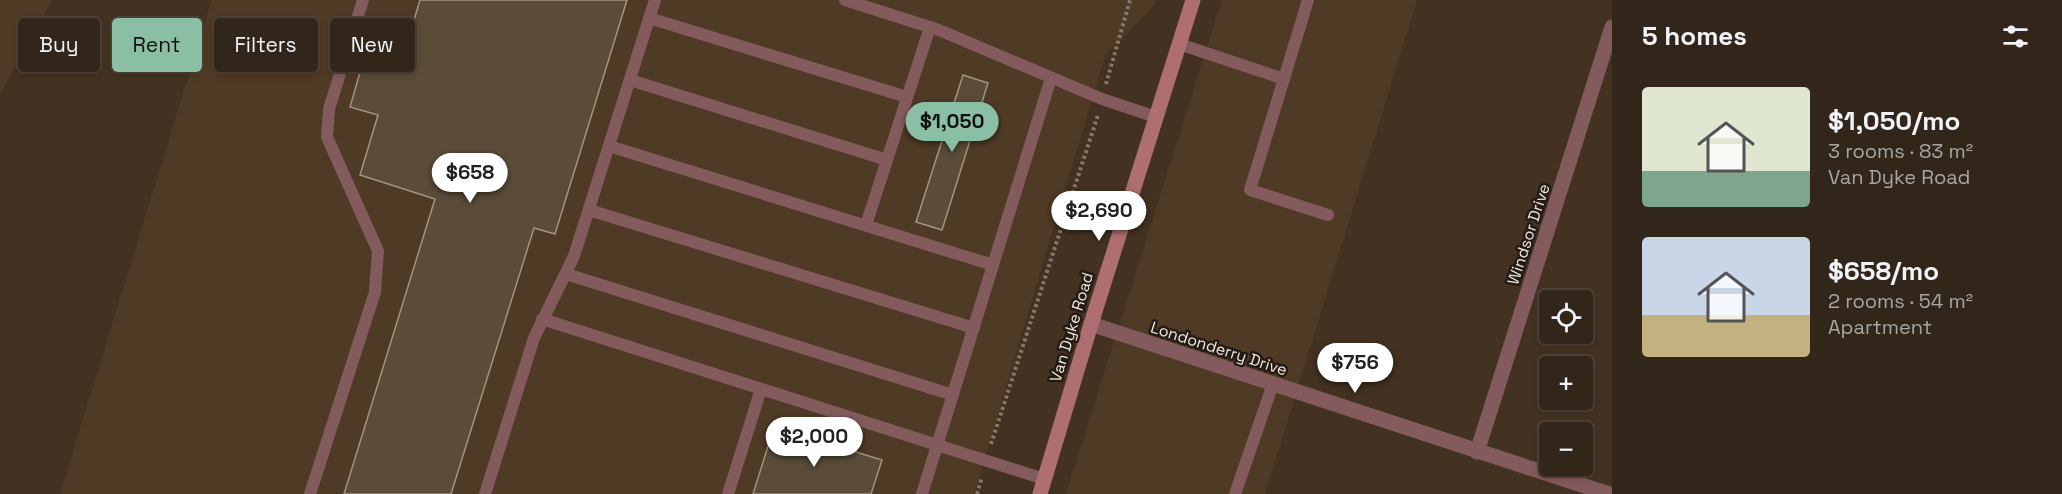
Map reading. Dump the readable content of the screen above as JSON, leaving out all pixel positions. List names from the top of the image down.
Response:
{
  "streets": {
    "main road": ["Van Dyke Road"],
    "street": ["Windsor Drive", "Londonderry Drive"]
  },
  "crossings": [
    ["Windsor Drive", "Londonderry Drive"],
    ["Van Dyke Road", "Londonderry Drive"]
  ],
  "page": {
    "heading": "5 homes",
    "chip": [
      "Buy",
      "Rent",
      "Filters",
      "New"
    ],
    "list": [
      {
        "name": "$1,050/mo",
        "note": "3 rooms · 83 m² · Van Dyke Road"
      },
      {
        "name": "$658/mo",
        "note": "2 rooms · 54 m² · Apartment"
      }
    ],
    "price": [
      "$1,050",
      "$658",
      "$2,690",
      "$756",
      "$2,000"
    ],
    "map_buttons": ["+", "−"]
  }
}
